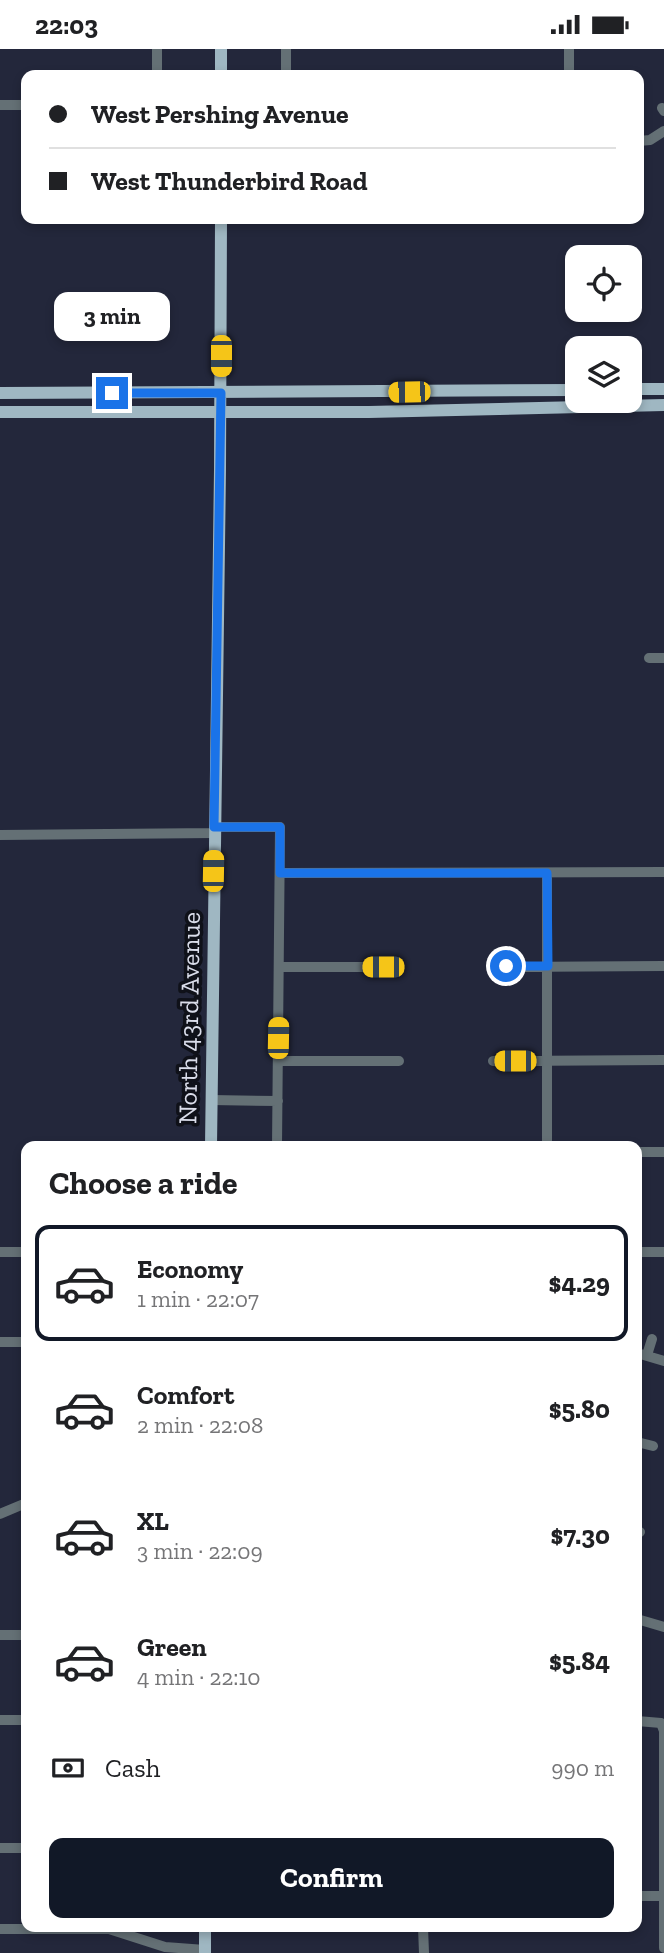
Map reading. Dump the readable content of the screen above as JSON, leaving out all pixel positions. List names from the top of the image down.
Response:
{
  "streets": {
    "main road": ["North 43rd Avenue"]
  },
  "page": {
    "status": "22:03",
    "banner": ["West Pershing Avenue", "West Thunderbird Road"],
    "bubble": "3 min",
    "heading": "Choose a ride",
    "list": [
      {
        "name": "Economy",
        "note": "1 min · 22:07",
        "value": "$4.29"
      },
      {
        "name": "Comfort",
        "note": "2 min · 22:08",
        "value": "$5.80"
      },
      {
        "name": "XL",
        "note": "3 min · 22:09",
        "value": "$7.30"
      },
      {
        "name": "Green",
        "note": "4 min · 22:10",
        "value": "$5.84"
      }
    ],
    "pay": ["Cash", "990 m"],
    "buttons": "Confirm"
  }
}
